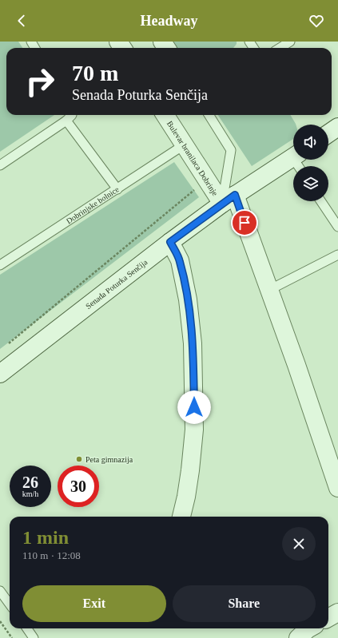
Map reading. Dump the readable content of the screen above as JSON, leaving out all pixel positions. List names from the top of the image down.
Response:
{
  "streets": {
    "street": ["Bulevar branilaca Dobrinje", "Senada Poturka Senčija"],
    "lane": ["Dobrinjske bolnice"]
  },
  "crossings": [
    ["Bulevar branilaca Dobrinje", "Dobrinjske bolnice"],
    ["Bulevar branilaca Dobrinje", "Senada Poturka Senčija"]
  ],
  "places": ["Peta gimnazija"],
  "page": {
    "header": "Headway",
    "turn": ["70 m", "Senada Poturka Senčija"],
    "speed": "26 km/h",
    "limit": "30",
    "heading": ["1 min", "110 m · 12:08"],
    "buttons": ["Exit", "Share"]
  }
}
